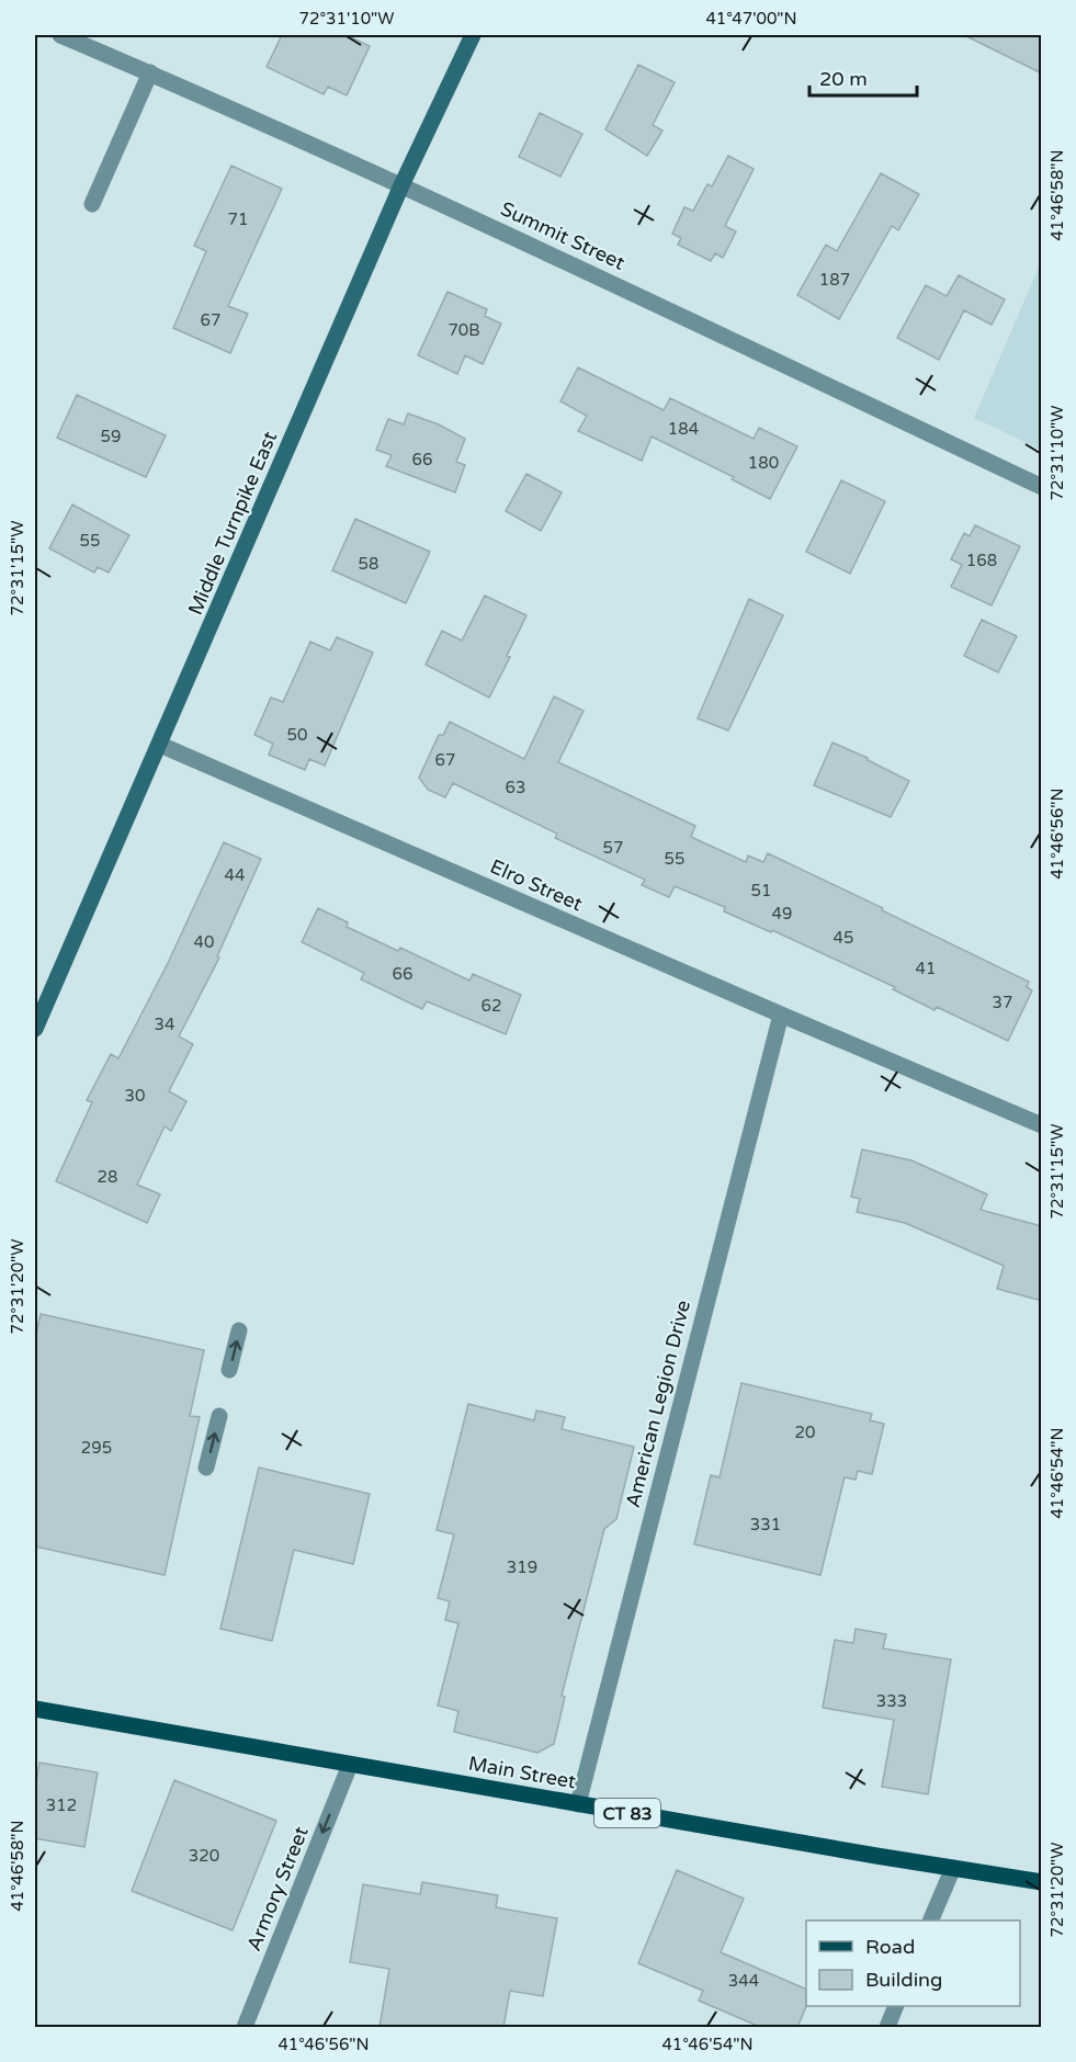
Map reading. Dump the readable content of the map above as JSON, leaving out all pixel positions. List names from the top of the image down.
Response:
{
  "streets": {
    "main road": ["Middle Turnpike East", "Main Street", "CT 83"],
    "street": [
      "Summit Street",
      "Elro Street",
      "American Legion Drive",
      "Armory Street"
    ]
  },
  "crossings": [
    ["Summit Street", "Middle Turnpike East"],
    ["Middle Turnpike East", "Elro Street"],
    ["Elro Street", "American Legion Drive"],
    ["American Legion Drive", "Main Street"],
    ["Main Street", "Armory Street"]
  ],
  "one_way": ["Armory Street"],
  "house_numbers": [
    "71",
    "187",
    "67",
    "70B",
    "184",
    "59",
    "66",
    "180",
    "55",
    "168",
    "58",
    "50",
    "67",
    "63",
    "57",
    "55",
    "44",
    "51",
    "49",
    "45",
    "40",
    "41",
    "66",
    "37",
    "62",
    "34",
    "30",
    "28",
    "20",
    "295",
    "331",
    "319",
    "333",
    "312",
    "320",
    "344"
  ],
  "legend": ["Road", "Building"],
  "scale_bar": "20 m",
  "coordinates": [
    "72°31'10\"W",
    "41°47'00\"N",
    "41°46'58\"N",
    "72°31'15\"W",
    "41°46'56\"N",
    "72°31'20\"W",
    "41°46'54\"N"
  ]
}
